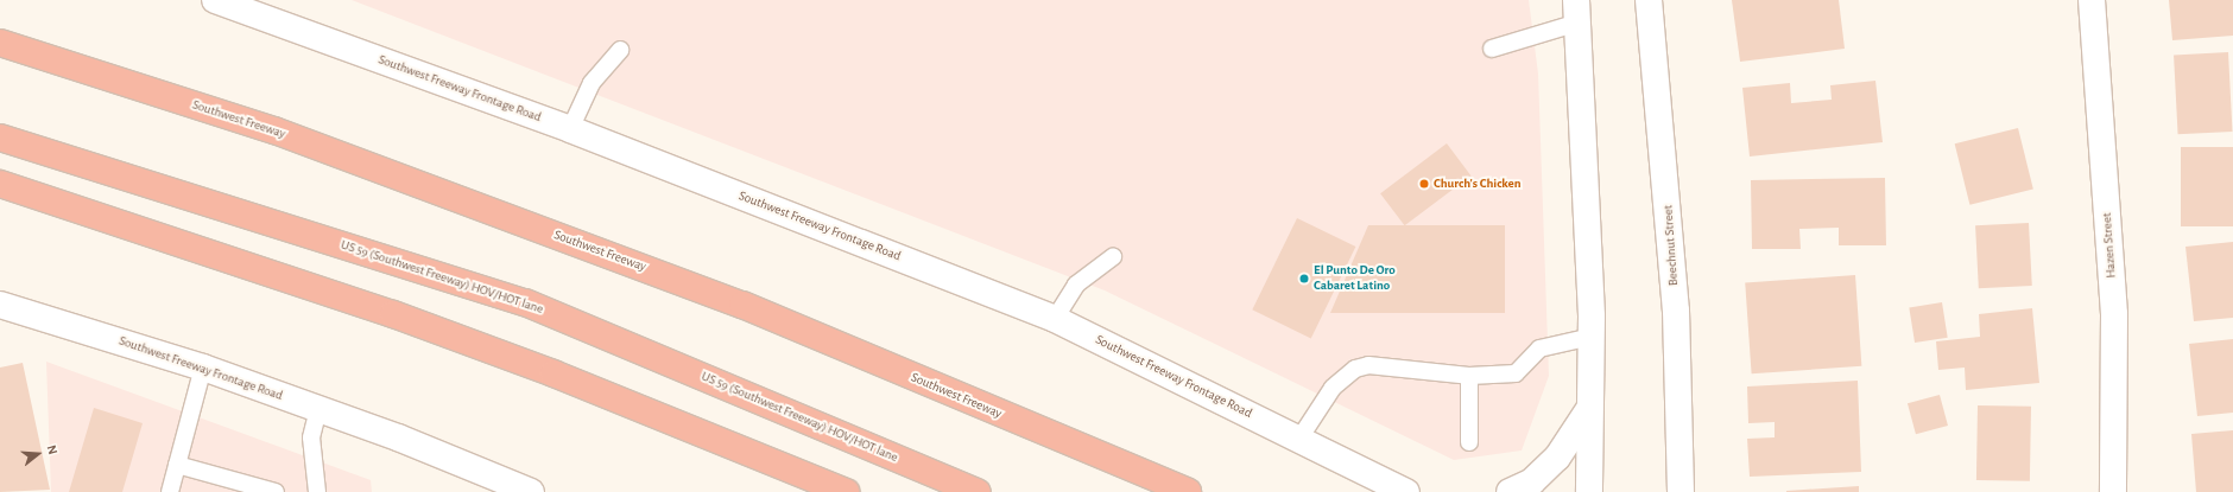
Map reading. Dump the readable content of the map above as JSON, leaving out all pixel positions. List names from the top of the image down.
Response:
{
  "streets": {
    "highway": ["Southwest Freeway", "US 59 (Southwest Freeway) HOV/HOT lane"],
    "main road": ["Southwest Freeway Frontage Road", "Beechnut Street", "Hazen Street"]
  },
  "places": ["Church's Chicken", "El Punto De Oro Cabaret Latino"],
  "north": "right"
}
